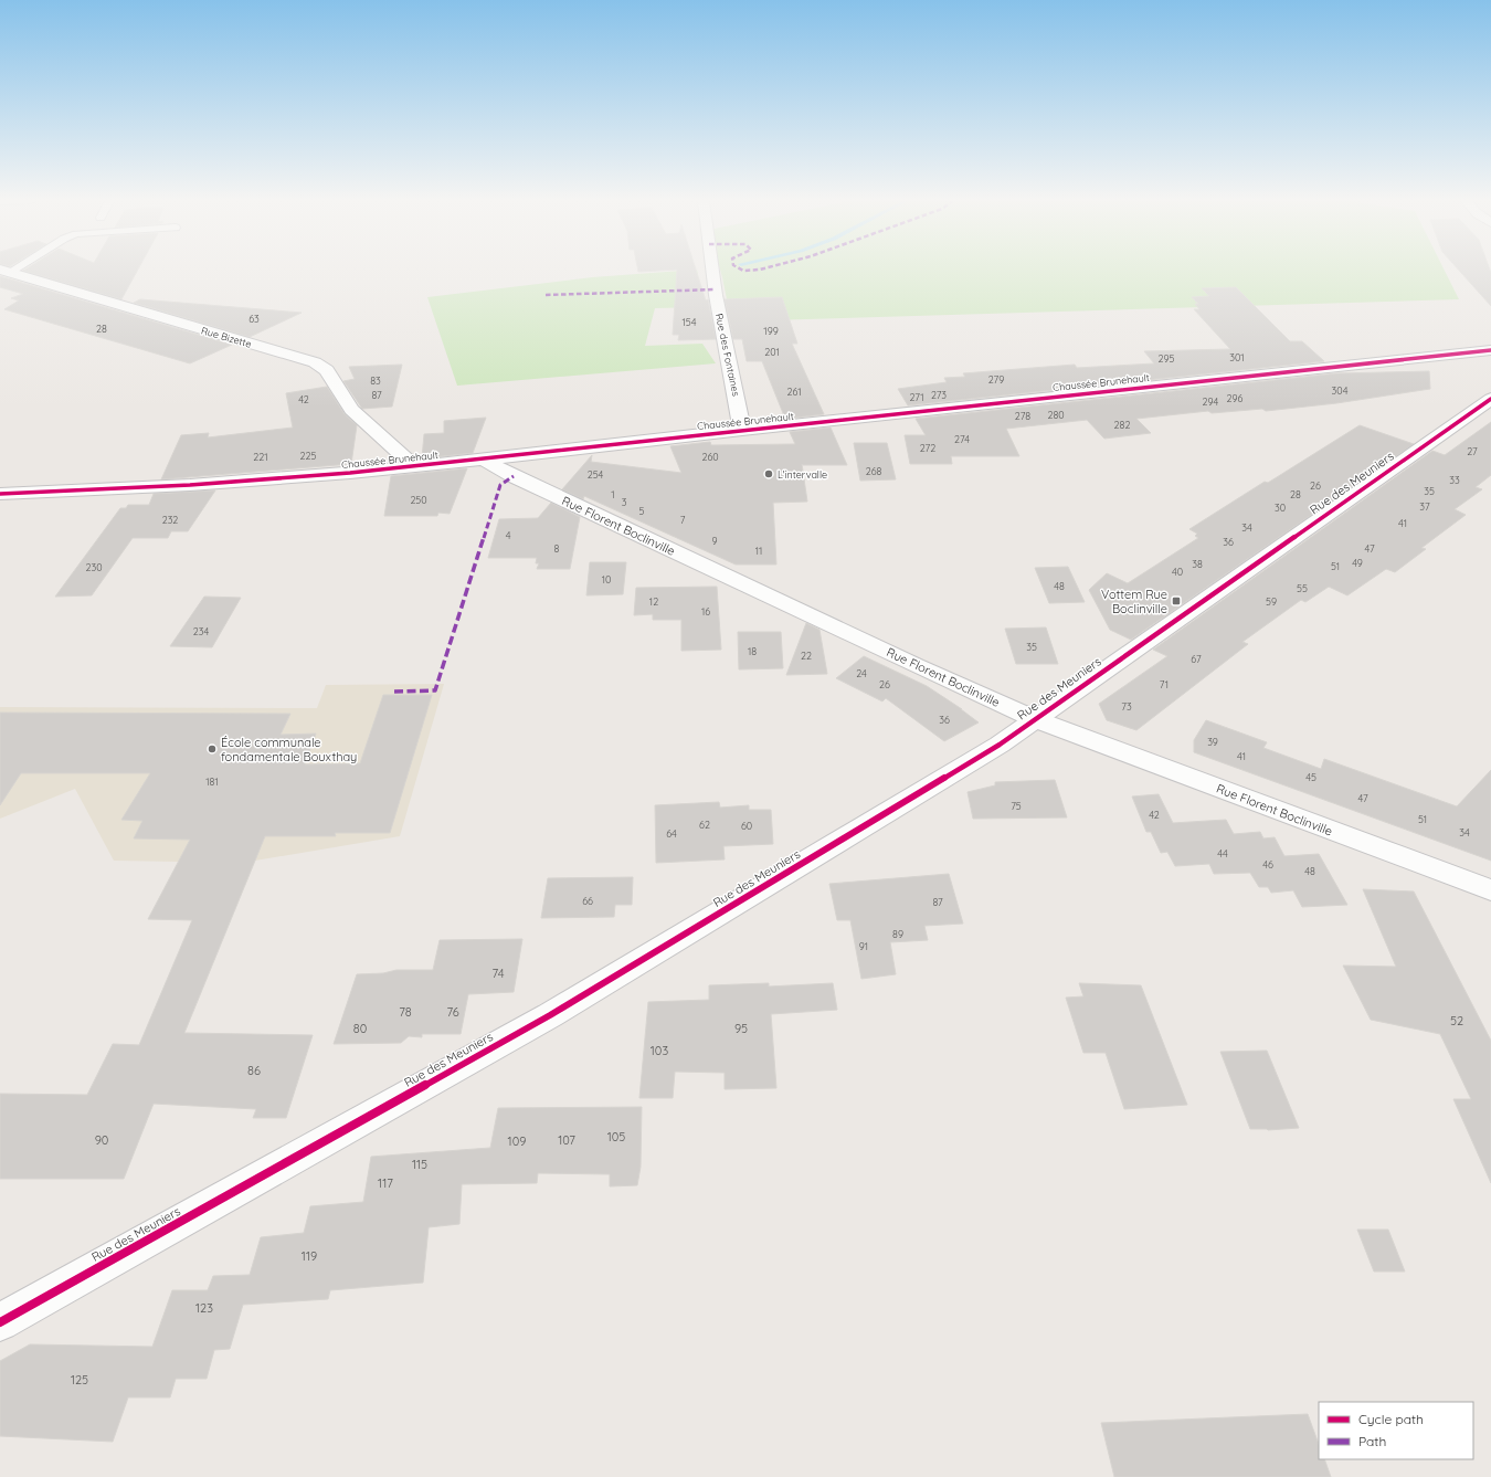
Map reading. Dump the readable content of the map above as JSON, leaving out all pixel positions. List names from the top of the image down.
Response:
{
  "streets": {
    "street": [
      "Rue Bizette",
      "Rue des Fontaines",
      "Chaussée Brunehault",
      "Rue des Meuniers",
      "Rue Florent Boclinville"
    ]
  },
  "crossings": [
    ["Rue Bizette", "Chaussée Brunehault"],
    ["Rue des Fontaines", "Chaussée Brunehault"],
    ["Chaussée Brunehault", "Rue Florent Boclinville"],
    ["Rue des Meuniers", "Rue Florent Boclinville"]
  ],
  "places": {
    "other": ["L'intervalle", "École communale fondamentale Bouxthay"],
    "transit": ["Vottem Rue Boclinville"]
  },
  "house_numbers": [
    "63",
    "154",
    "28",
    "199",
    "201",
    "301",
    "295",
    "279",
    "83",
    "304",
    "261",
    "87",
    "273",
    "271",
    "296",
    "42",
    "294",
    "280",
    "278",
    "282",
    "274",
    "272",
    "27",
    "225",
    "221",
    "260",
    "268",
    "254",
    "33",
    "26",
    "35",
    "1",
    "28",
    "250",
    "3",
    "37",
    "30",
    "5",
    "232",
    "7",
    "41",
    "34",
    "4",
    "9",
    "36",
    "8",
    "47",
    "11",
    "49",
    "38",
    "51",
    "230",
    "40",
    "10",
    "48",
    "55",
    "12",
    "59",
    "16",
    "234",
    "35",
    "18",
    "22",
    "67",
    "24",
    "26",
    "71",
    "73",
    "36",
    "39",
    "41",
    "45",
    "181",
    "47",
    "75",
    "42",
    "51",
    "62",
    "60",
    "34",
    "64",
    "44",
    "46",
    "48",
    "66",
    "87",
    "89",
    "91",
    "74",
    "78",
    "76",
    "52",
    "80",
    "95",
    "103",
    "86",
    "105",
    "90",
    "107",
    "109",
    "115",
    "117",
    "119",
    "123",
    "125"
  ],
  "legend": ["Cycle path", "Path"]
}
